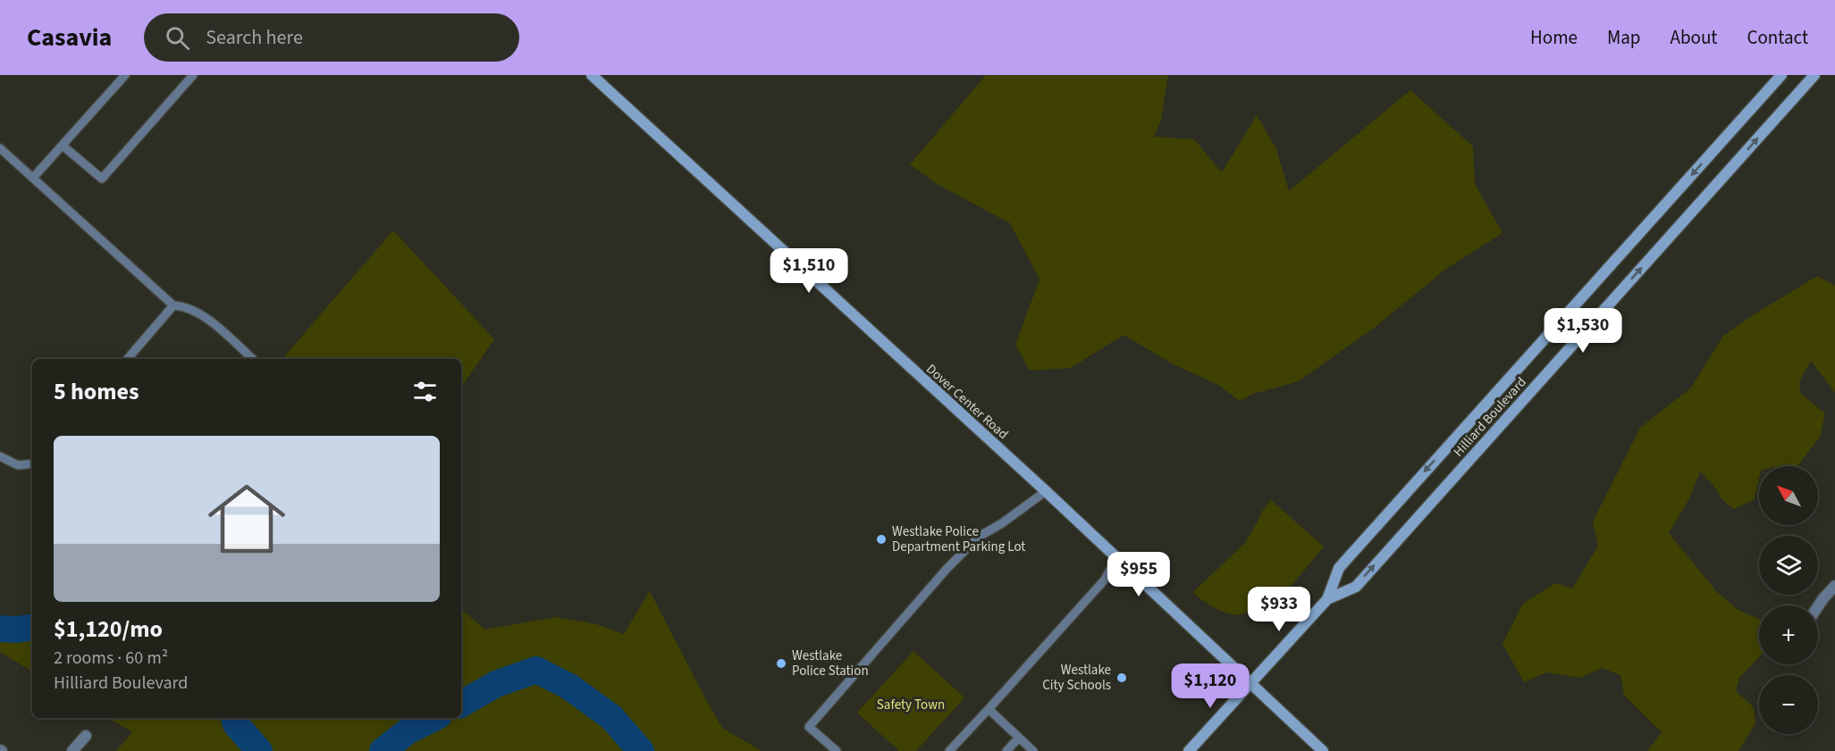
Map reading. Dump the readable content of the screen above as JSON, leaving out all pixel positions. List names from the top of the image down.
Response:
{
  "streets": {
    "main road": ["Dover Center Road", "Hilliard Boulevard"]
  },
  "crossings": [
    ["Dover Center Road", "Hilliard Boulevard"]
  ],
  "parks": ["Safety Town"],
  "places": ["Westlake Police Department Parking Lot", "Westlake Police Station", "Westlake City Schools"],
  "north": "top left",
  "page": {
    "header": "Casavia",
    "search": "Search here",
    "nav": [
      "Home",
      "Map",
      "About",
      "Contact"
    ],
    "price": [
      "$1,510",
      "$1,530",
      "$955",
      "$933",
      "$1,120"
    ],
    "heading": "5 homes",
    "list": [
      {
        "name": "$1,120/mo",
        "note": "2 rooms · 60 m² · Hilliard Boulevard"
      }
    ],
    "map_buttons": ["+", "−"]
  }
}
